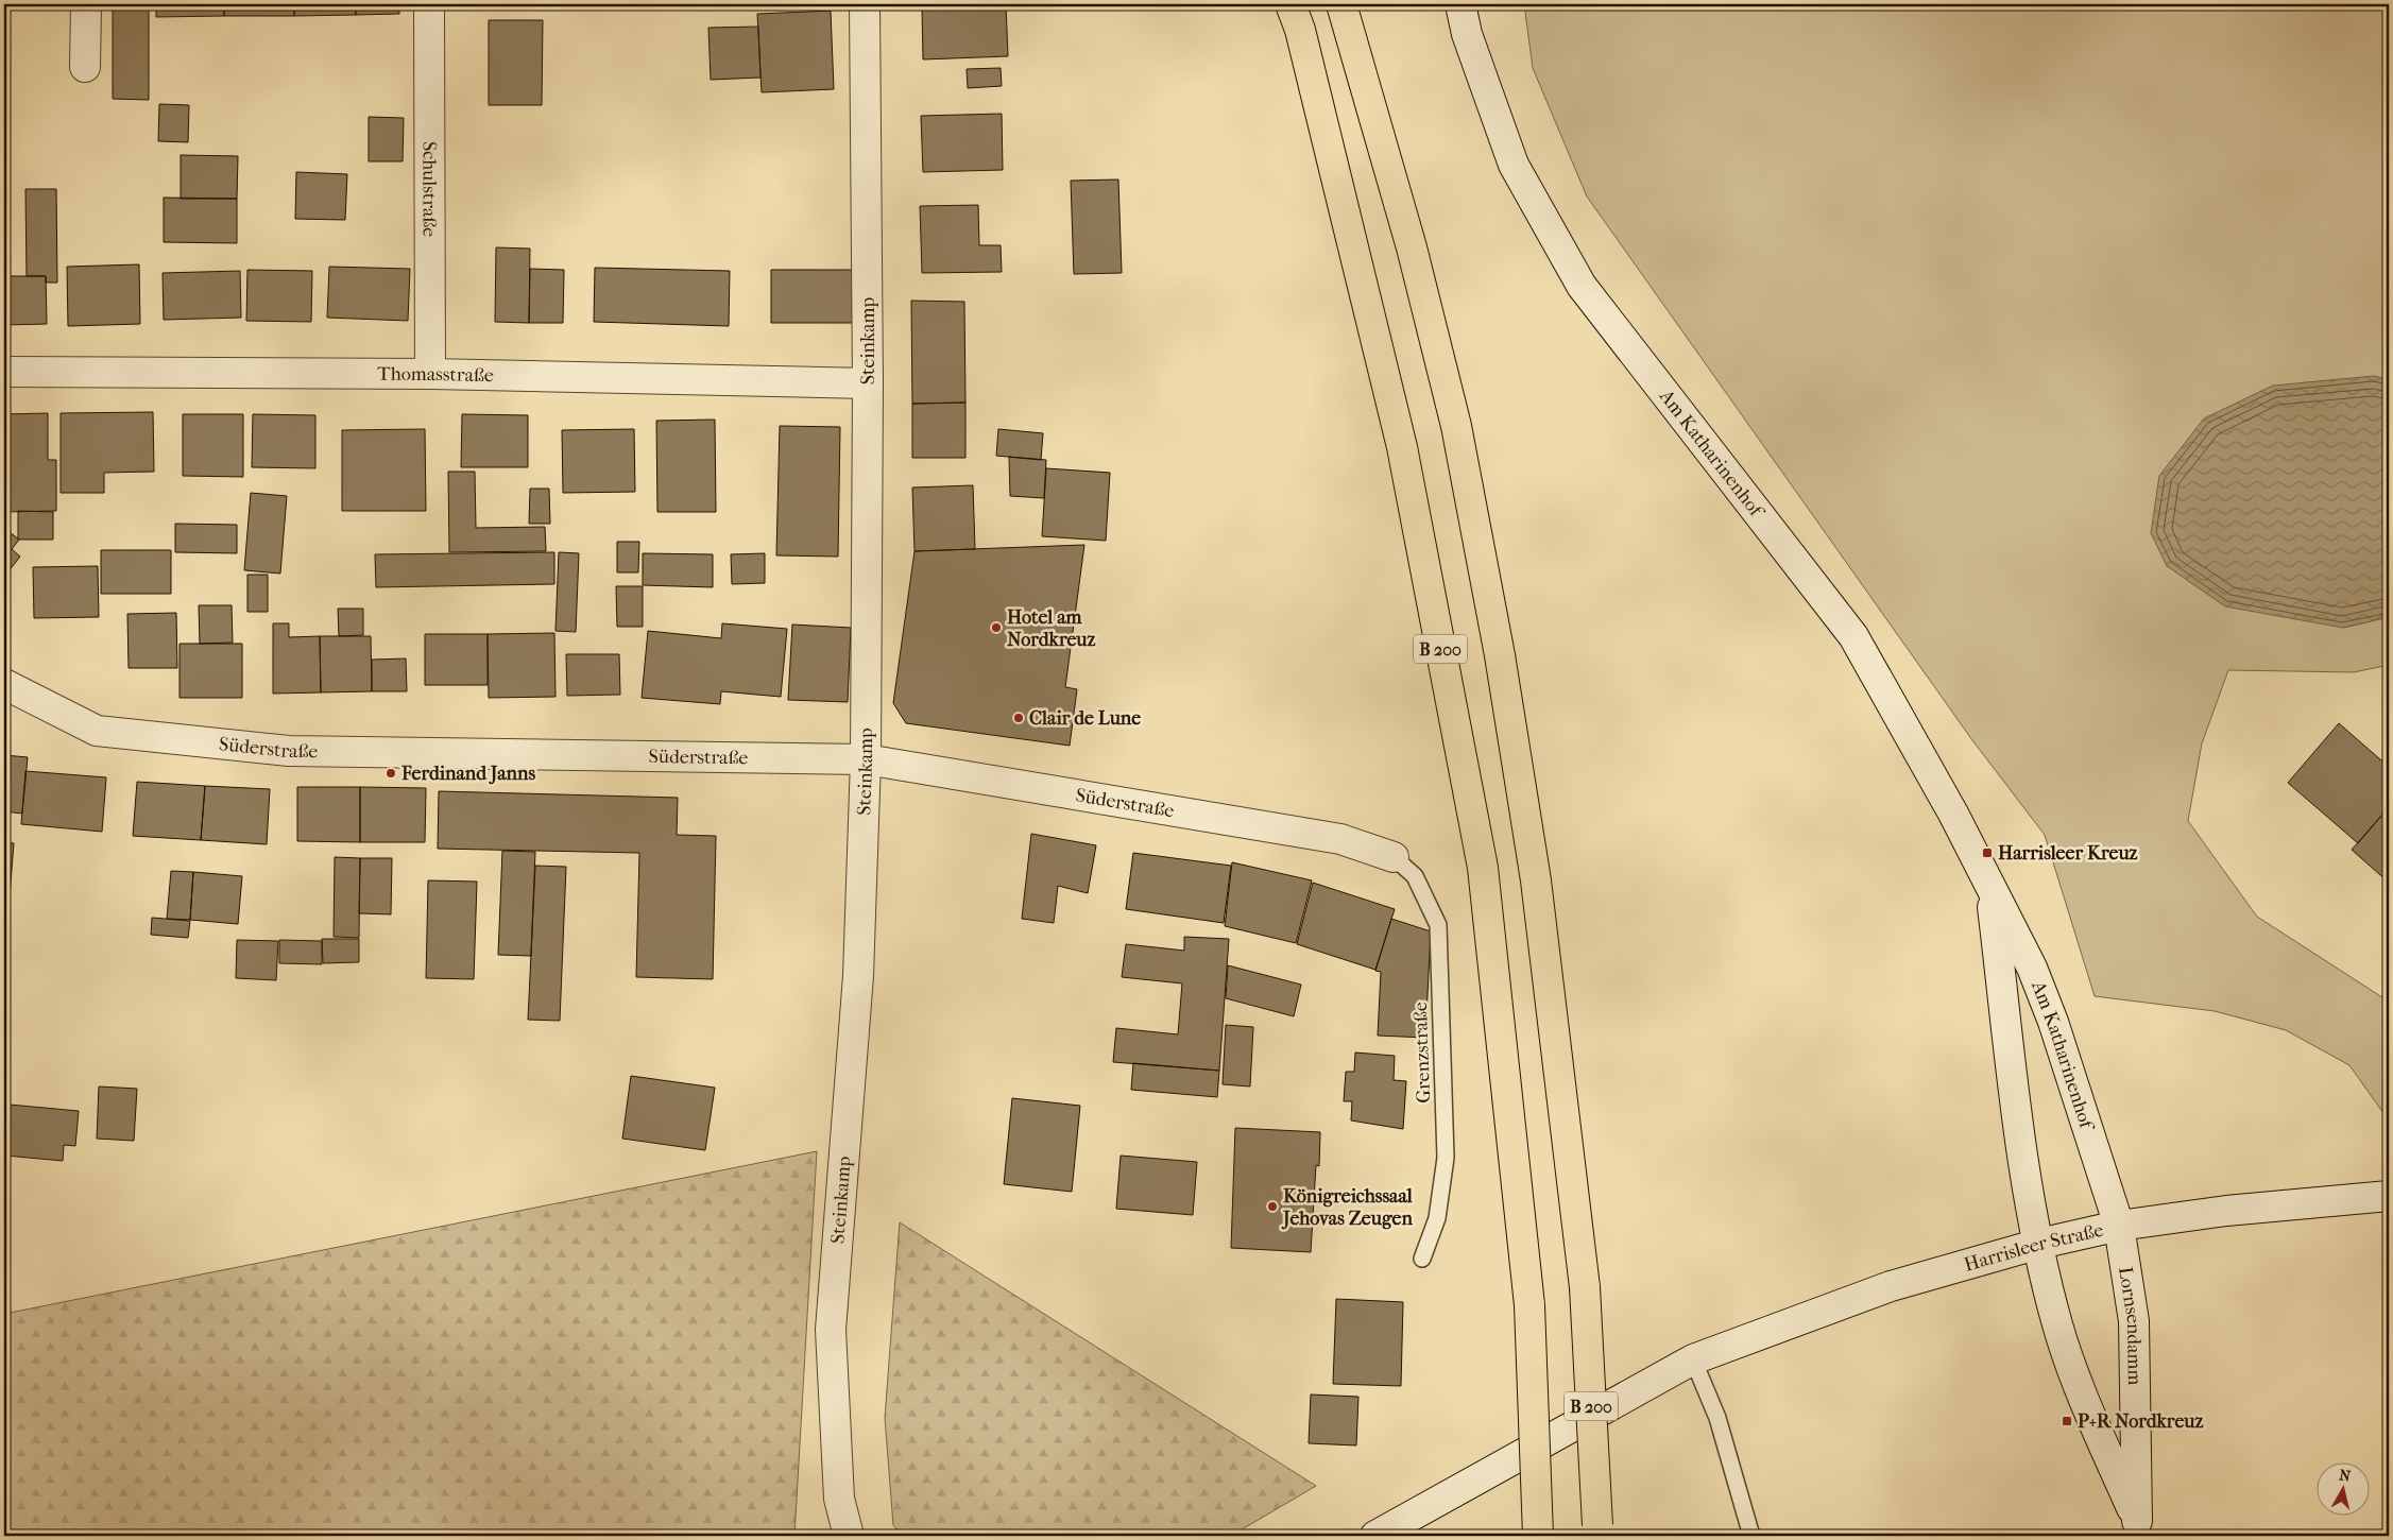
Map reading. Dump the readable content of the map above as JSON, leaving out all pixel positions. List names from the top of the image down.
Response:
{
  "streets": {
    "highway": ["B 200"],
    "street": [
      "Schulstraße",
      "Steinkamp",
      "Thomasstraße",
      "Am Katharinenhof",
      "Süderstraße",
      "Harrisleer Straße",
      "Lornsendamm"
    ],
    "lane": ["Grenzstraße"]
  },
  "crossings": [
    ["Schulstraße", "Thomasstraße"],
    ["Steinkamp", "Thomasstraße"],
    ["Steinkamp", "Süderstraße"],
    ["Am Katharinenhof", "Harrisleer Straße"],
    ["Am Katharinenhof", "Lornsendamm"],
    ["Süderstraße", "Grenzstraße"],
    ["Harrisleer Straße", "Lornsendamm"]
  ],
  "places": {
    "other": [
      "Hotel am Nordkreuz",
      "Clair de Lune",
      "Ferdinand Janns",
      "Königreichssaal Jehovas Zeugen"
    ],
    "transit": ["Harrisleer Kreuz", "P+R Nordkreuz"]
  },
  "north": "top"
}
